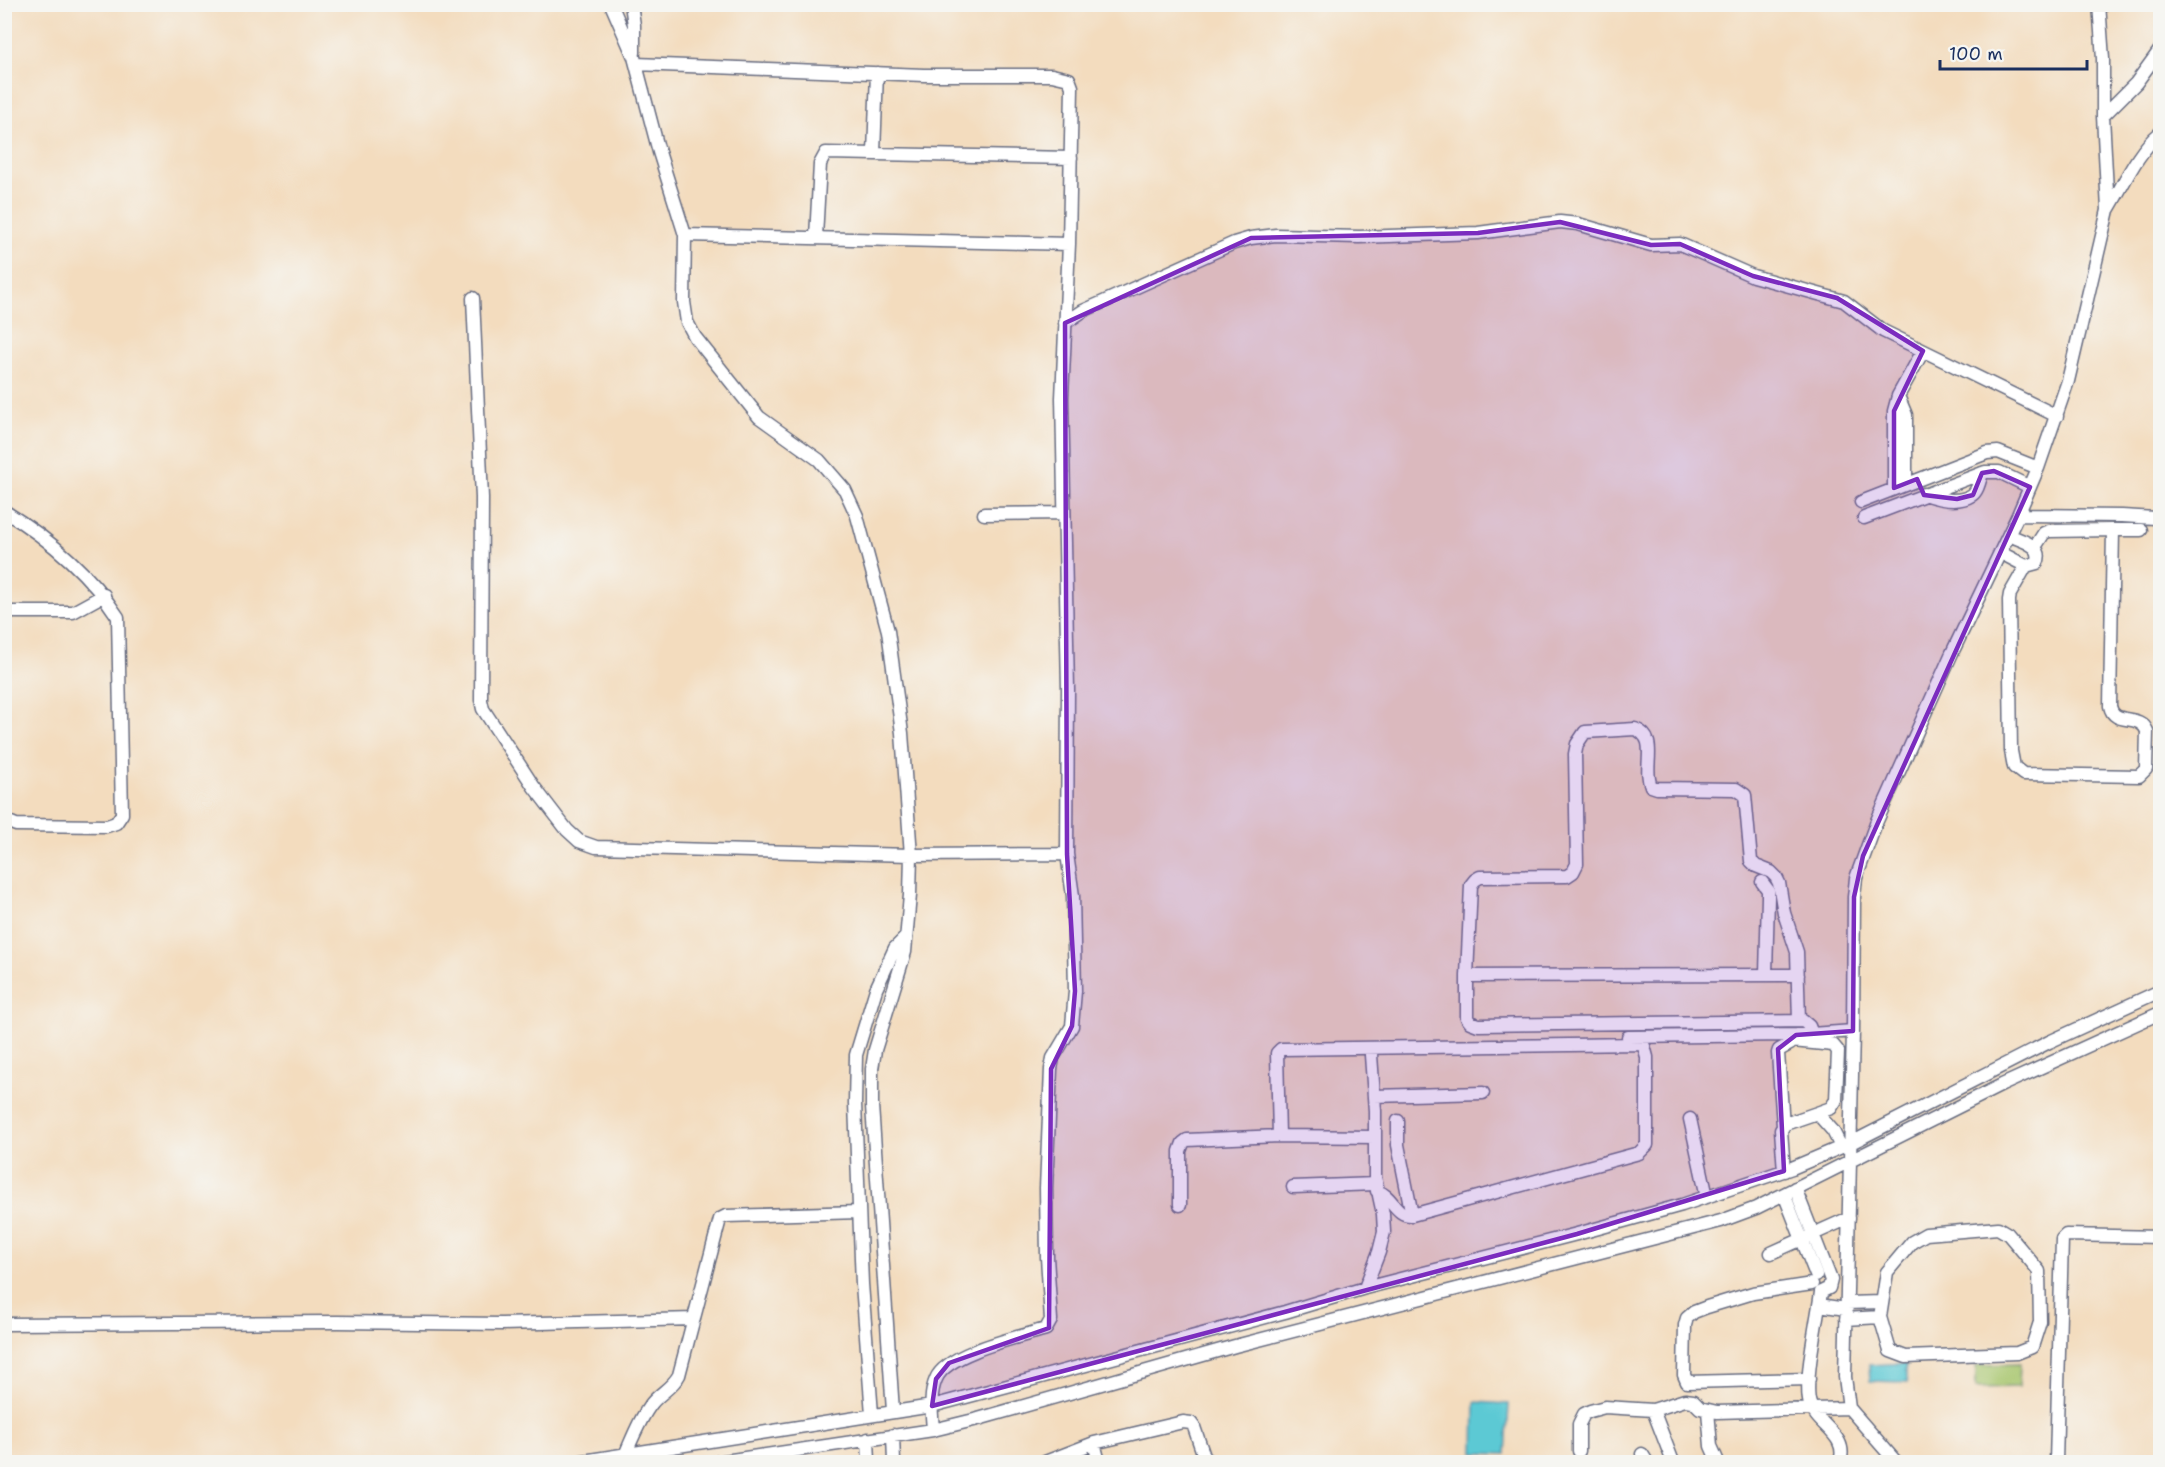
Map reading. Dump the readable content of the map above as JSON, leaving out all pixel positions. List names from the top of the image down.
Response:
{
  "scale_bar": "100 m"
}
